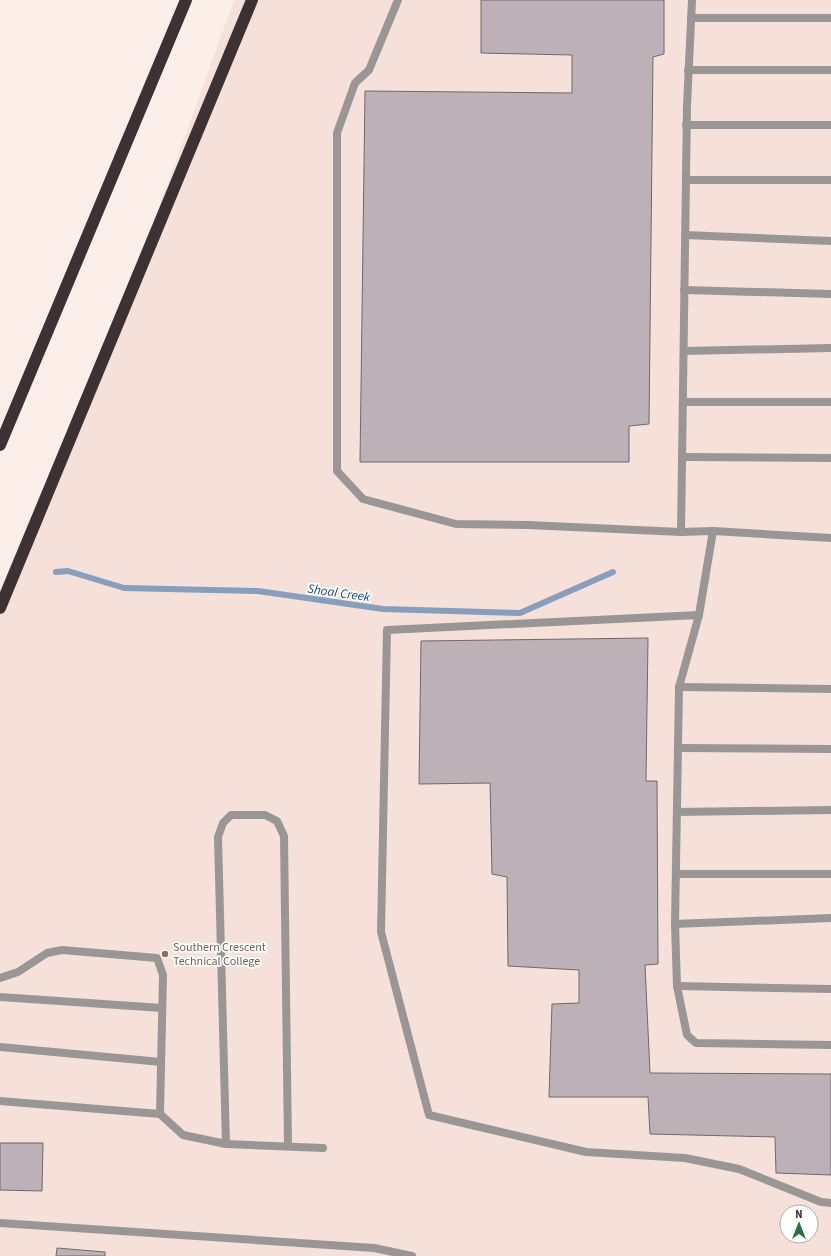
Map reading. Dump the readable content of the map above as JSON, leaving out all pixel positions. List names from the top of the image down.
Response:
{
  "water": ["Shoal Creek"],
  "places": ["Southern Crescent Technical College"],
  "north": "top"
}
